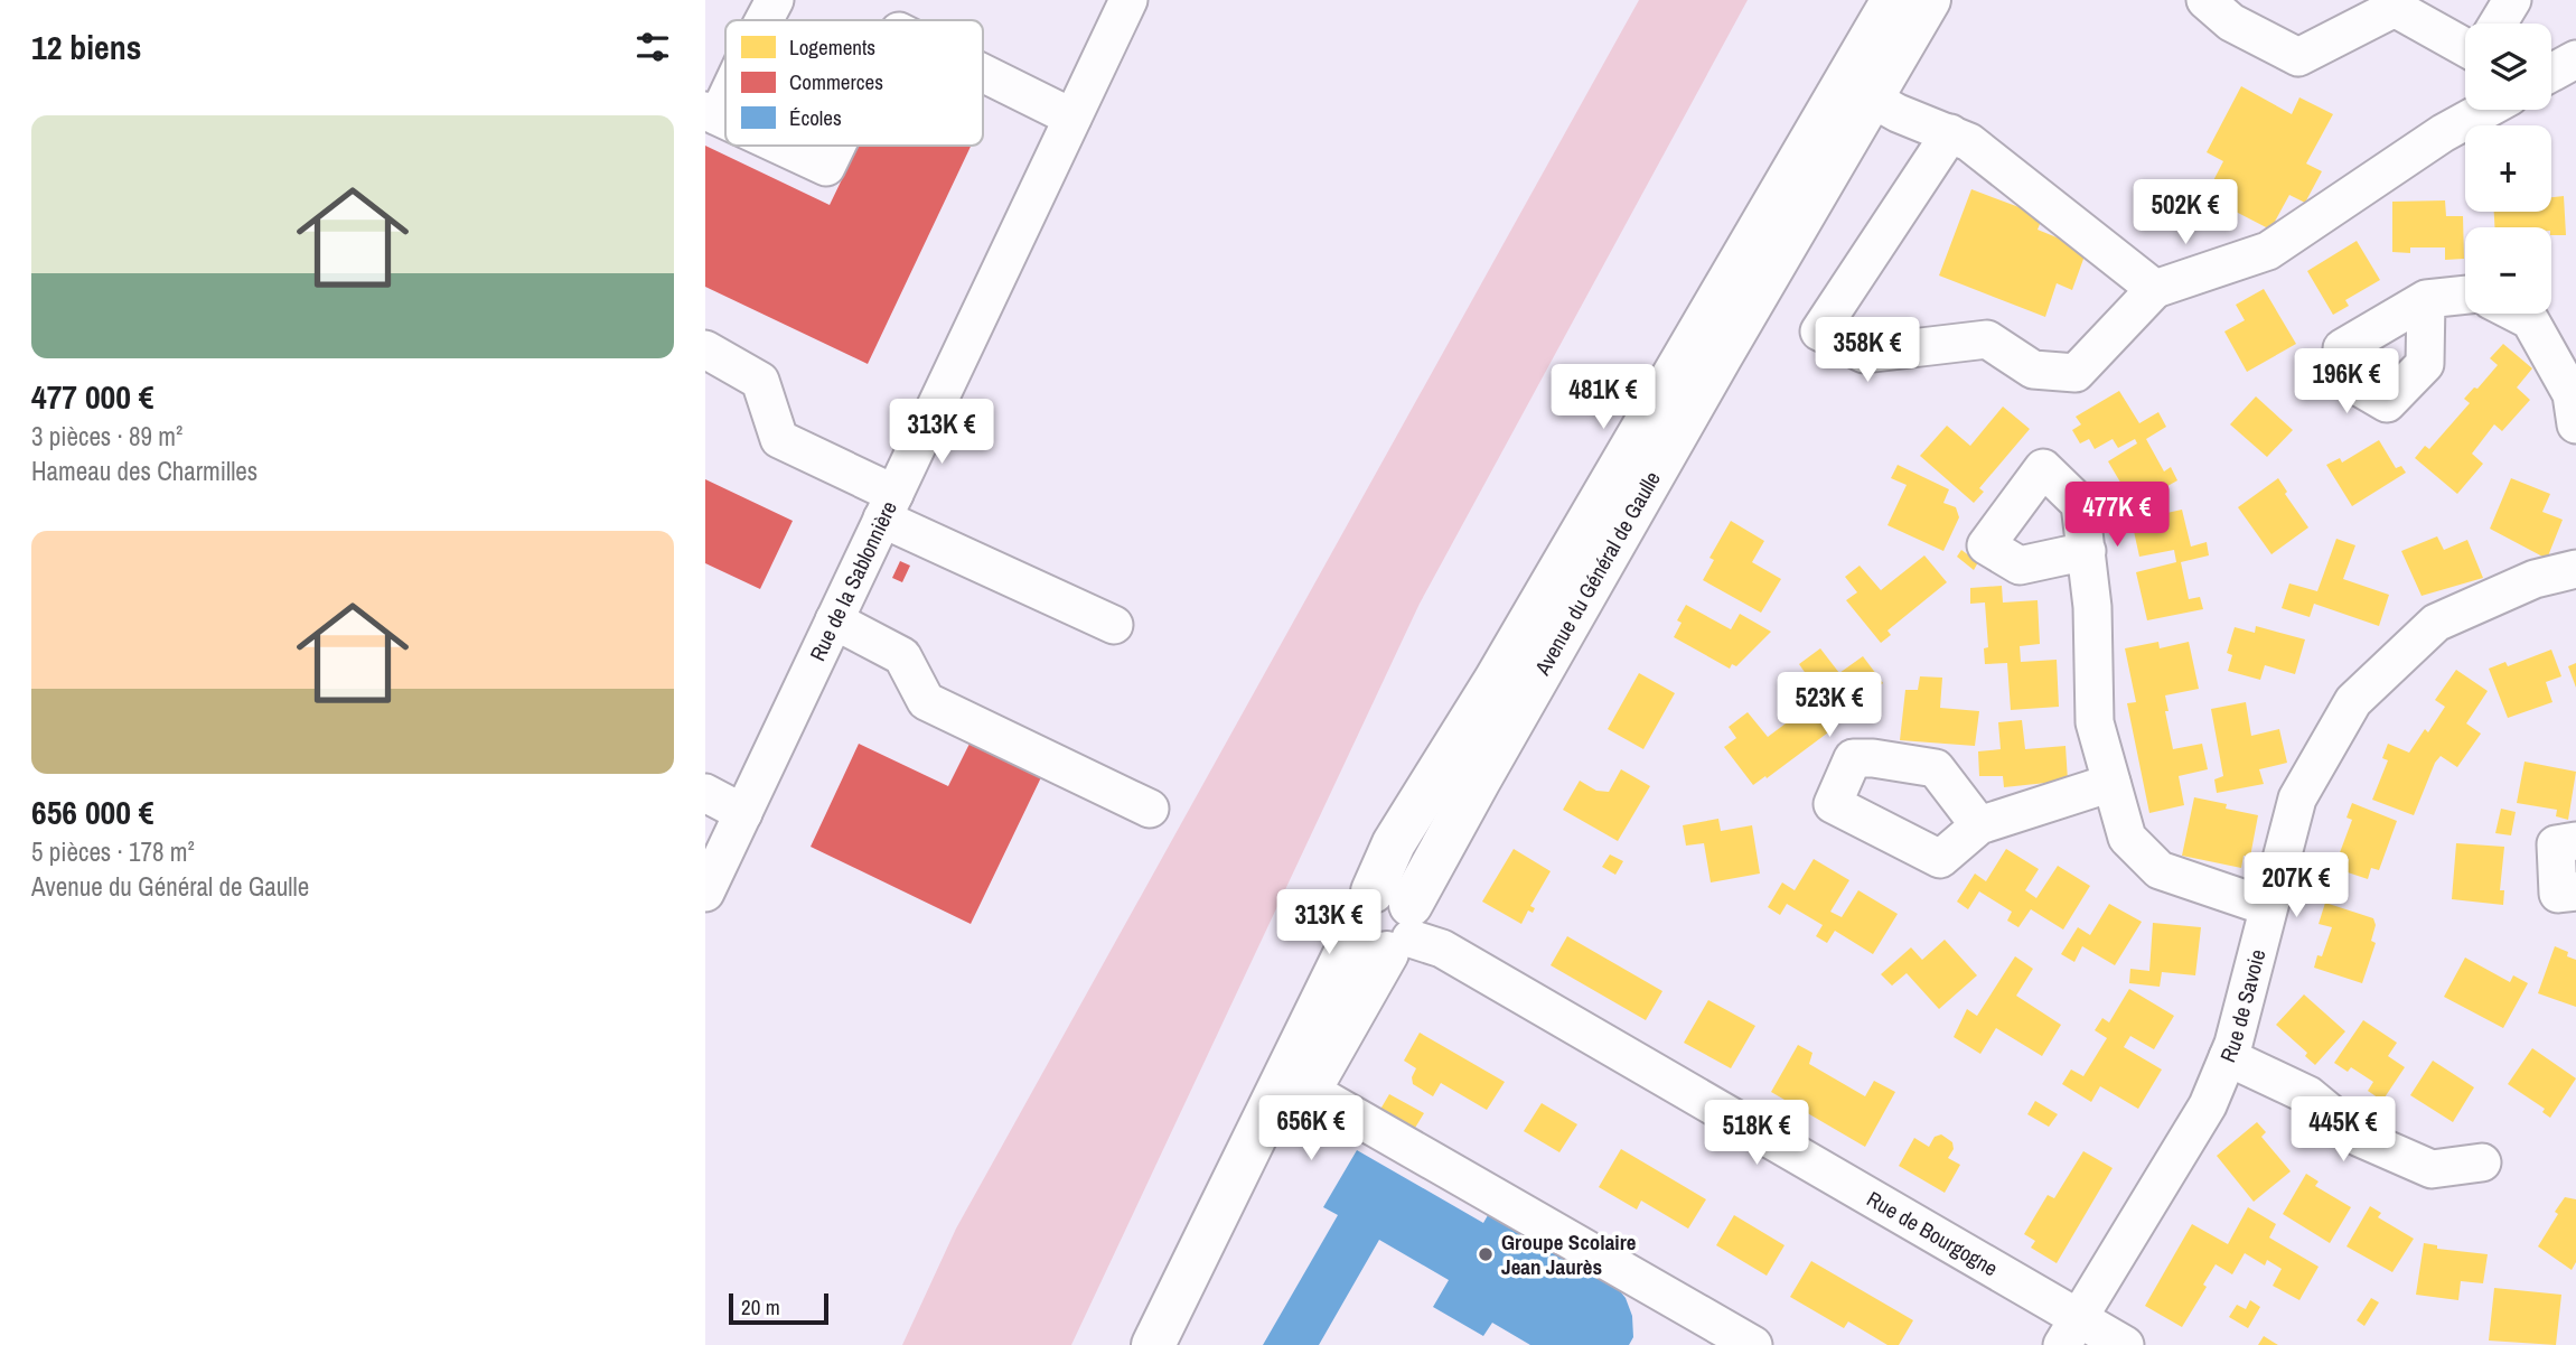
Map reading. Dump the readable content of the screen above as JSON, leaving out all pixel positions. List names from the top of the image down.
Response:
{
  "streets": {
    "main road": ["Avenue du Général de Gaulle"],
    "street": ["Rue de la Sablonnière", "Rue de Savoie", "Rue de Bourgogne"]
  },
  "crossings": [
    ["Avenue du Général de Gaulle", "Rue de Bourgogne"],
    ["Rue de Savoie", "Rue de Bourgogne"]
  ],
  "places": ["Groupe Scolaire Jean Jaurès"],
  "legend": ["Logements", "Commerces", "Écoles"],
  "scale_bar": "20 m",
  "page": {
    "heading": "12 biens",
    "map_buttons": ["+", "−"],
    "list": [
      {
        "name": "477 000 €",
        "note": "3 pièces · 89 m² · Hameau des Charmilles"
      },
      {
        "name": "656 000 €",
        "note": "5 pièces · 178 m² · Avenue du Général de Gaulle"
      }
    ],
    "price": [
      "502K €",
      "358K €",
      "196K €",
      "481K €",
      "313K €",
      "477K €",
      "523K €",
      "207K €",
      "313K €",
      "656K €",
      "445K €",
      "518K €"
    ],
    "scale": "20 m"
  }
}
